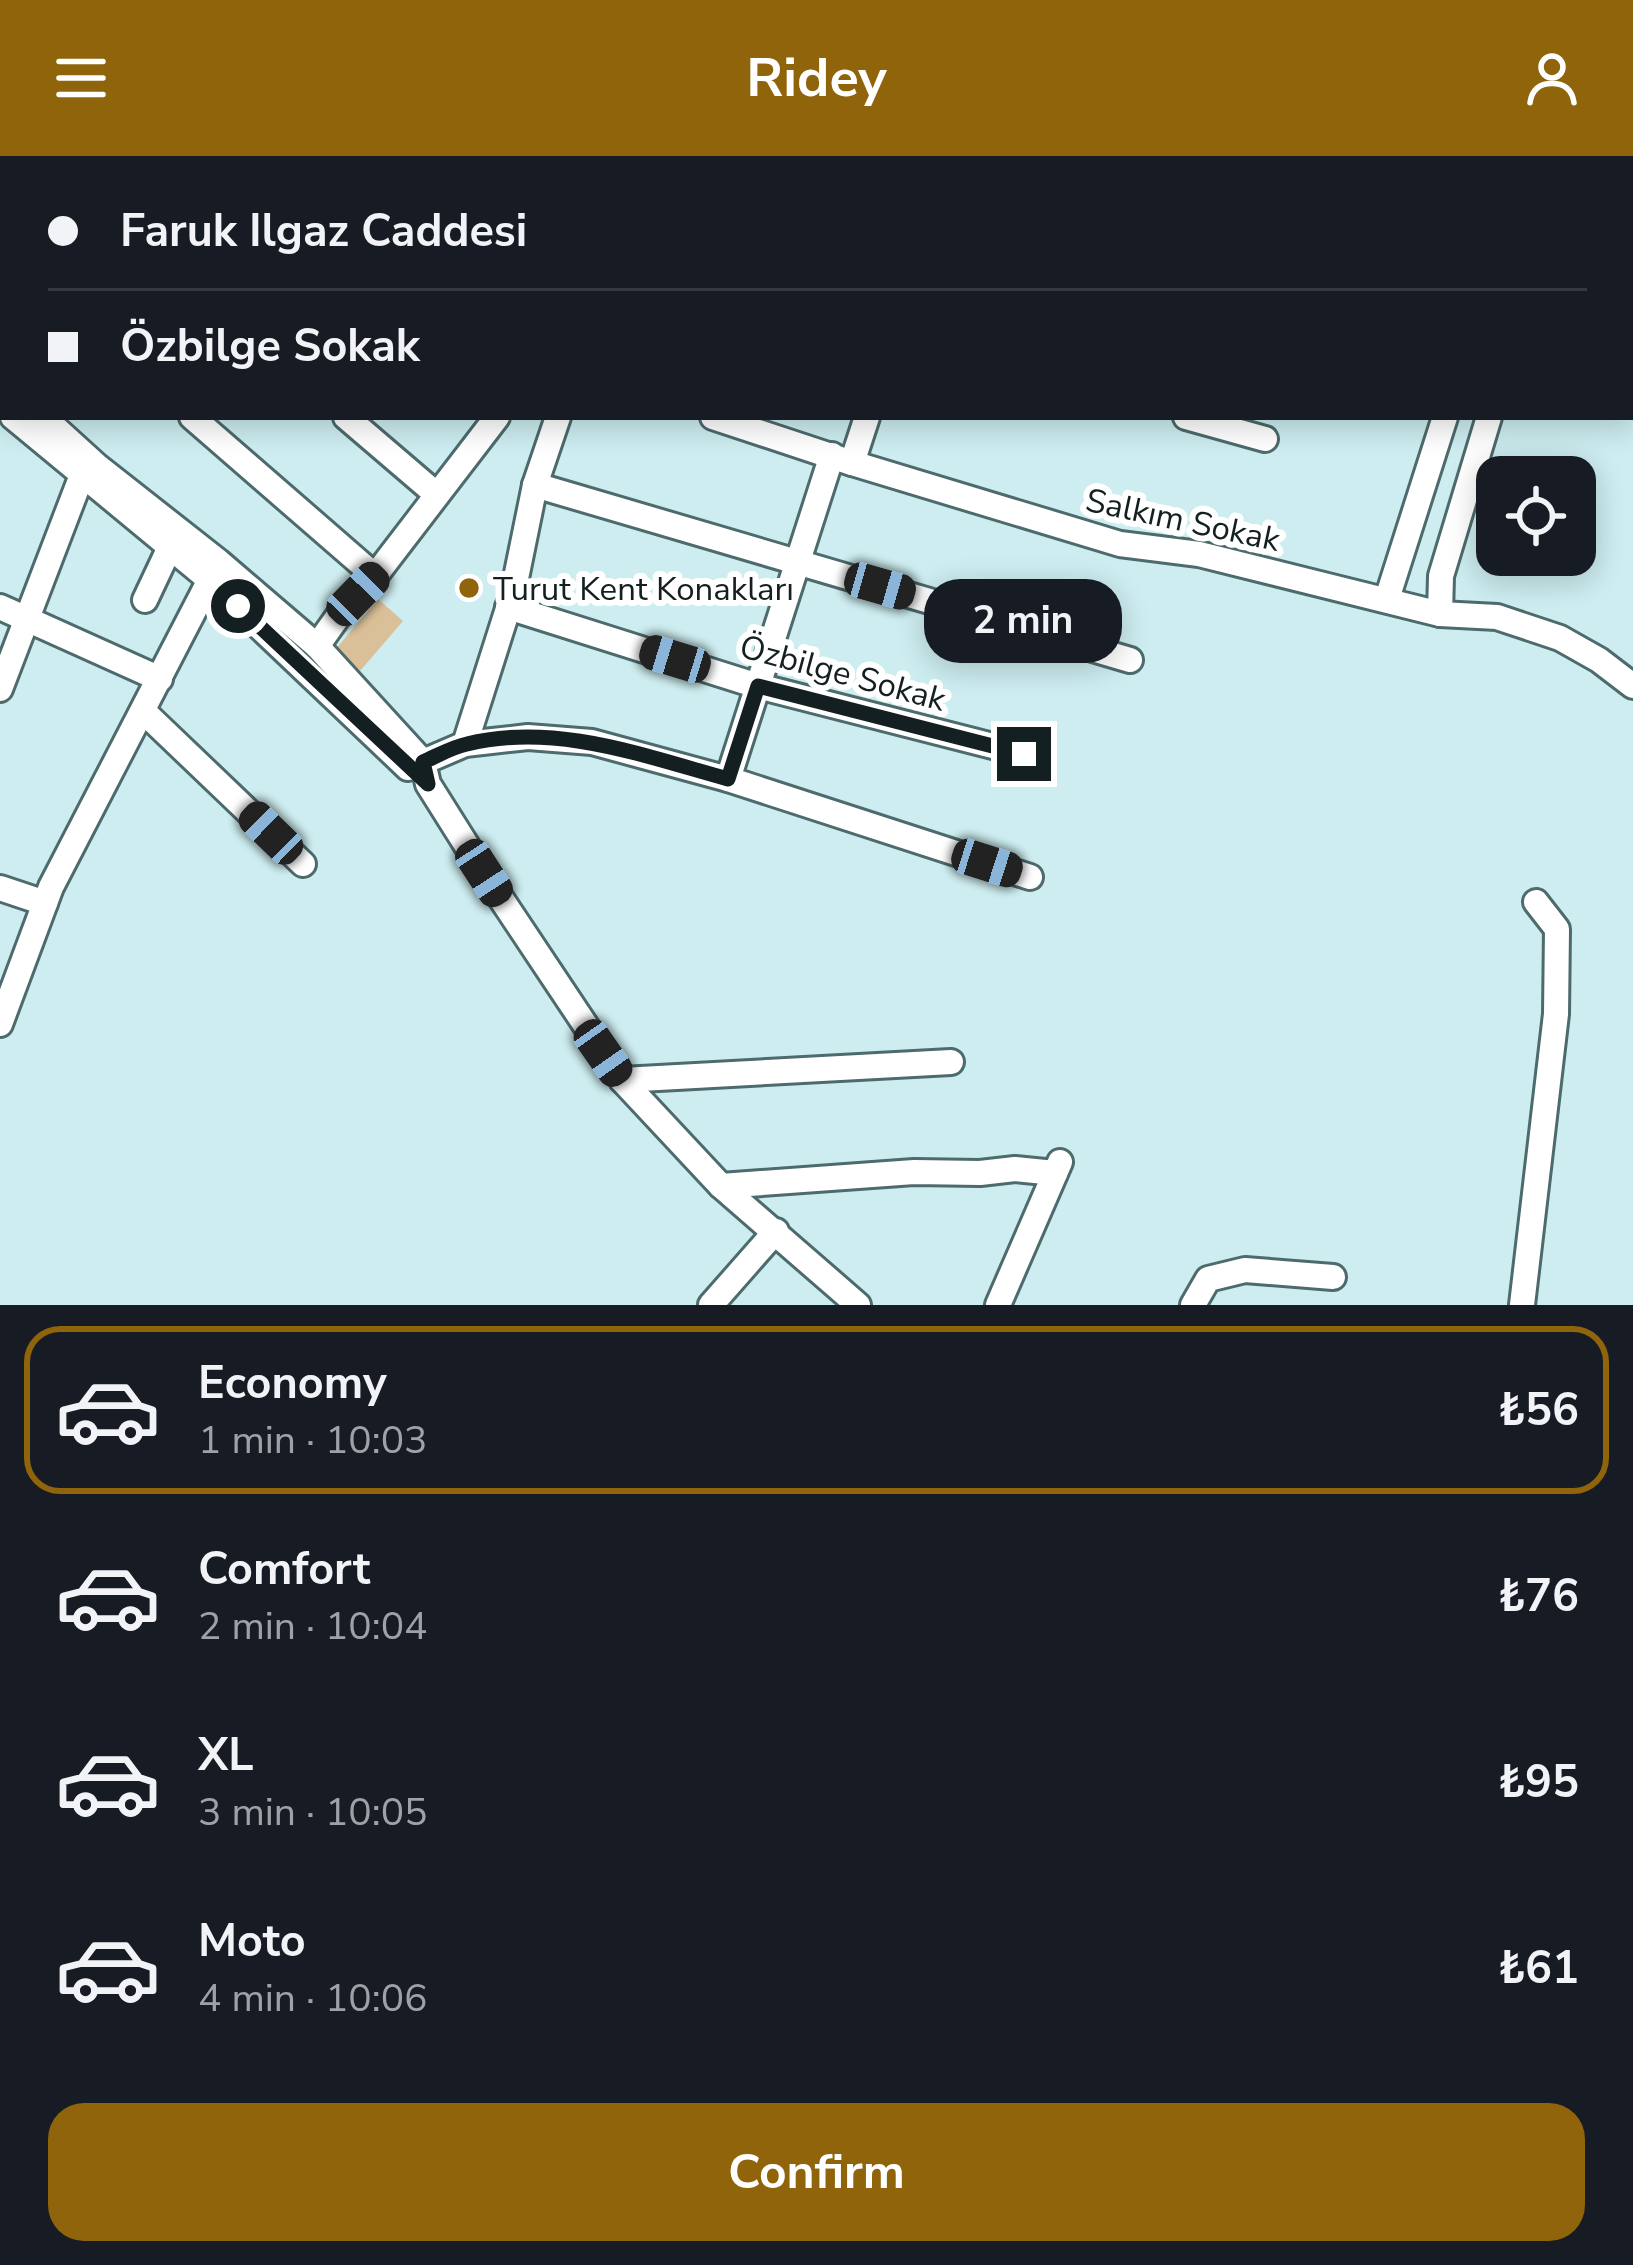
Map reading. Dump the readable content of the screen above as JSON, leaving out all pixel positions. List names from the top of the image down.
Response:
{
  "streets": {
    "street": ["Salkım Sokak", "Özbilge Sokak"]
  },
  "places": ["Turut Kent Konakları"],
  "page": {
    "header": "Ridey",
    "banner": ["Faruk Ilgaz Caddesi", "Özbilge Sokak"],
    "bubble": "2 min",
    "list": [
      {
        "name": "Economy",
        "note": "1 min · 10:03",
        "value": "₺56"
      },
      {
        "name": "Comfort",
        "note": "2 min · 10:04",
        "value": "₺76"
      },
      {
        "name": "XL",
        "note": "3 min · 10:05",
        "value": "₺95"
      },
      {
        "name": "Moto",
        "note": "4 min · 10:06",
        "value": "₺61"
      }
    ],
    "buttons": "Confirm"
  }
}
